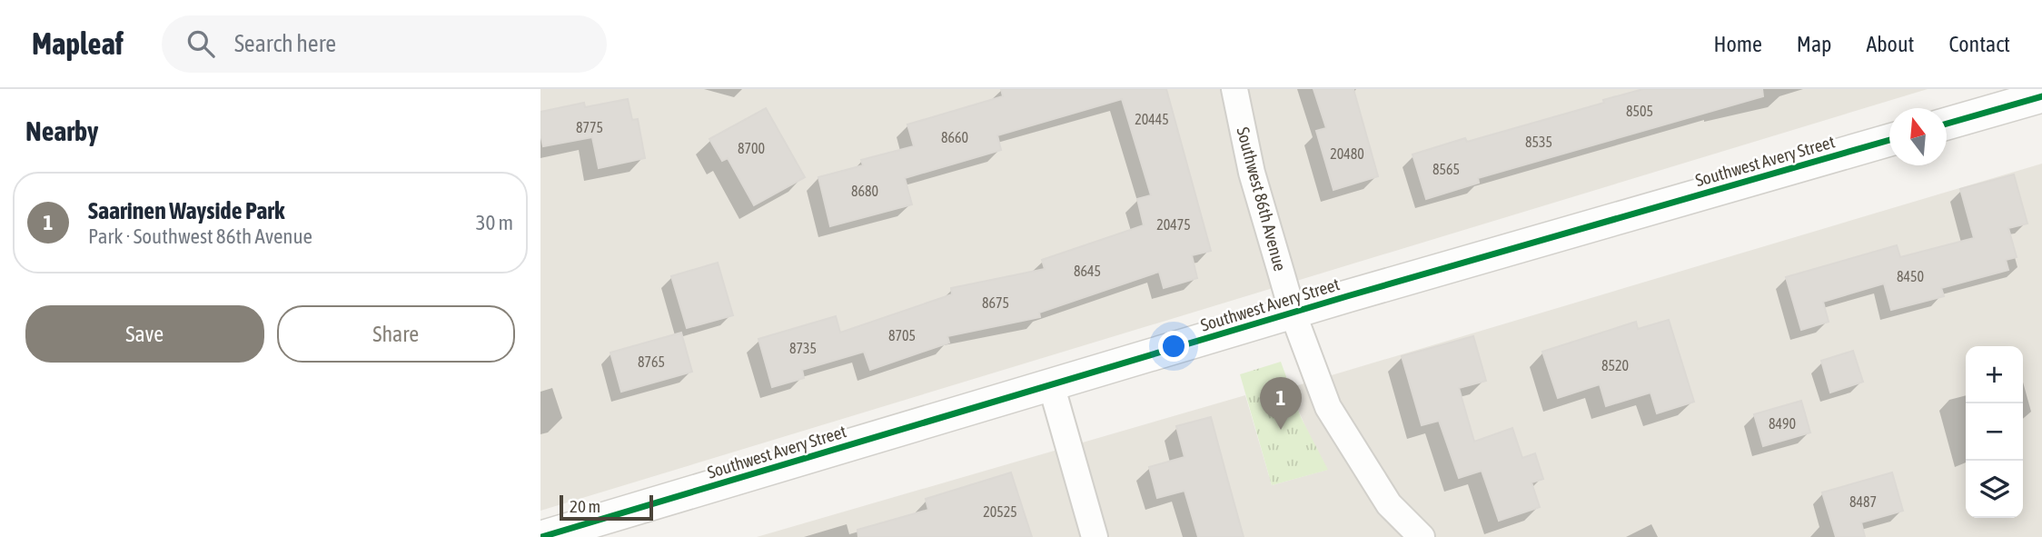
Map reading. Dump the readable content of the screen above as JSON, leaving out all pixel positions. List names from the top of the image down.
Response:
{
  "streets": {
    "street": ["Southwest Avery Street", "Southwest 86th Avenue"]
  },
  "crossings": [
    ["Southwest Avery Street", "Southwest 86th Avenue"]
  ],
  "house_numbers": [
    "8505",
    "20445",
    "8775",
    "8660",
    "8535",
    "8700",
    "20480",
    "8565",
    "8680",
    "20475",
    "8645",
    "8450",
    "8675",
    "8705",
    "8735",
    "8765",
    "8520",
    "8490",
    "8487",
    "20525"
  ],
  "scale_bar": "20 m",
  "north": "top",
  "page": {
    "header": "Mapleaf",
    "search": "Search here",
    "nav": [
      "Home",
      "Map",
      "About",
      "Contact"
    ],
    "heading": "Nearby",
    "list": [
      {
        "mark": "1",
        "name": "Saarinen Wayside Park",
        "note": "Park · Southwest 86th Avenue",
        "value": "30 m"
      }
    ],
    "buttons": ["Save", "Share"],
    "map_buttons": ["+", "−"],
    "pins": "1",
    "scale": "20 m"
  }
}
